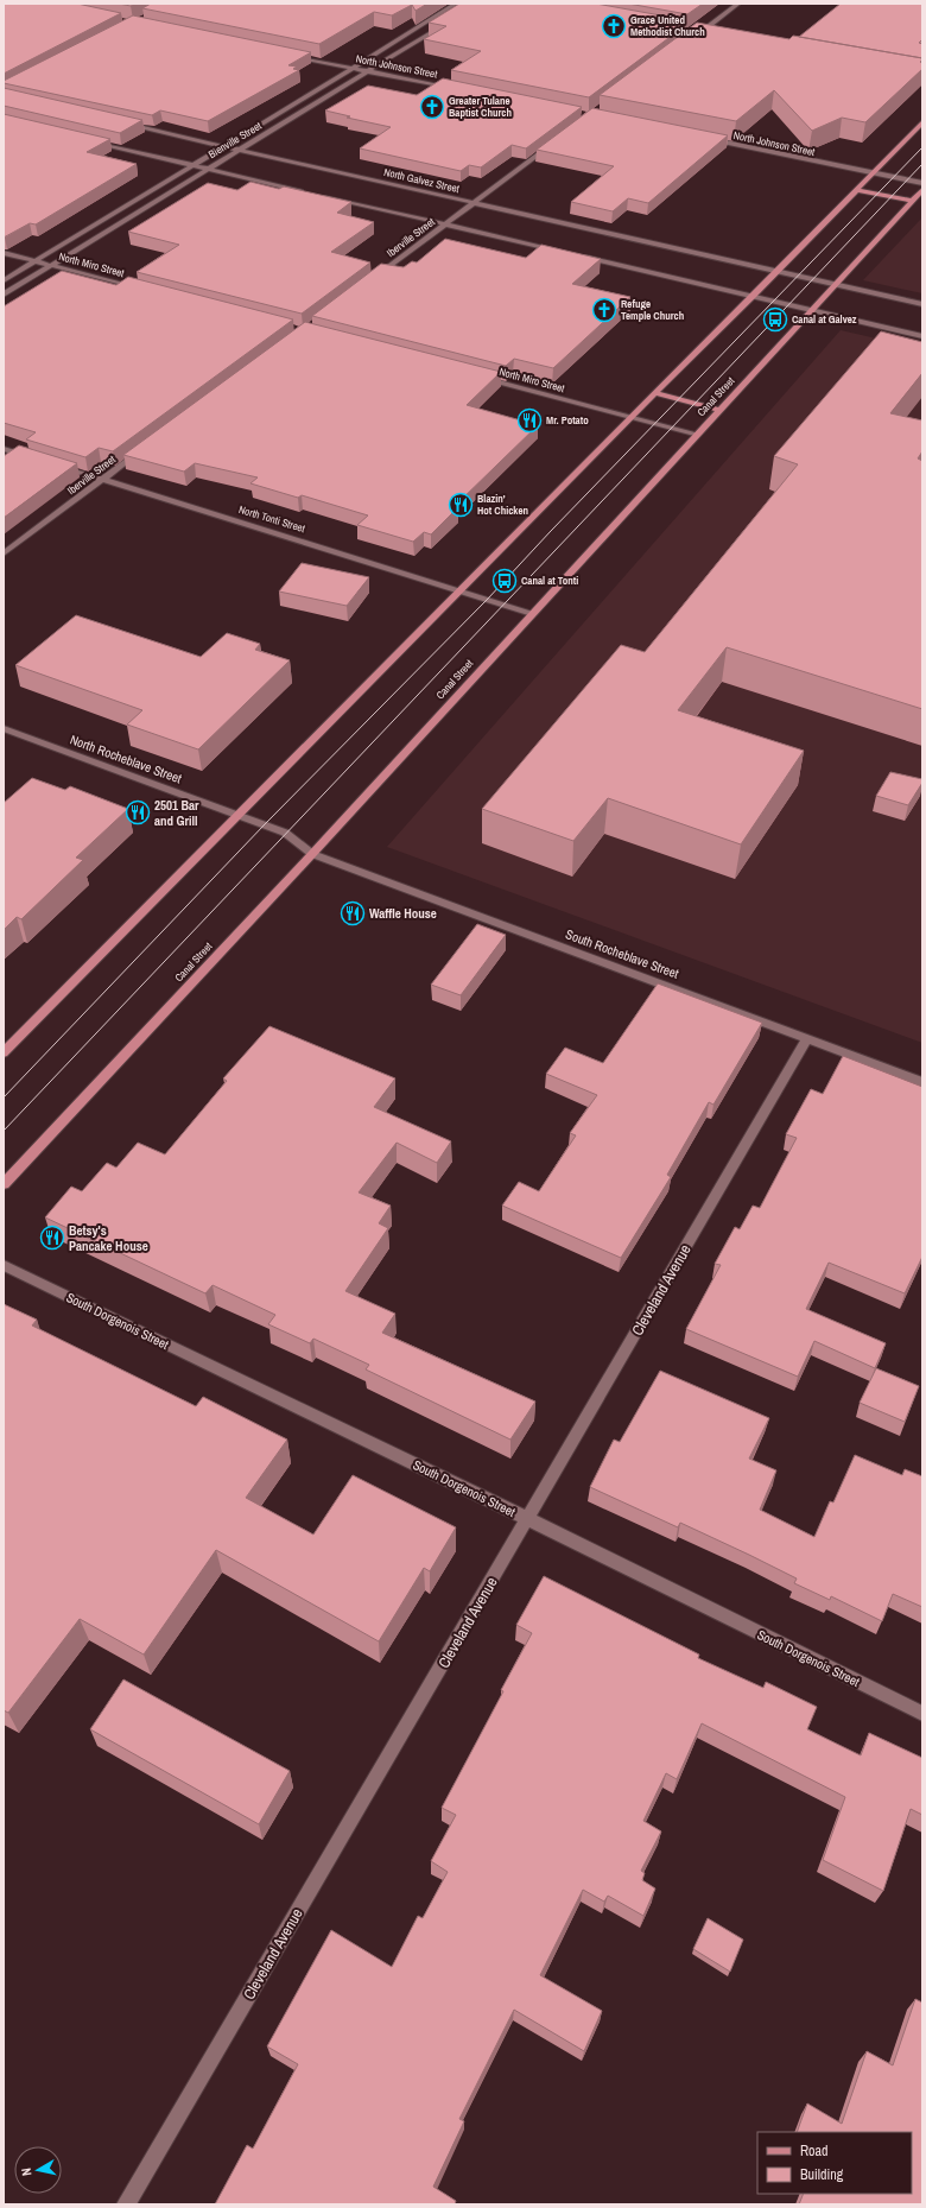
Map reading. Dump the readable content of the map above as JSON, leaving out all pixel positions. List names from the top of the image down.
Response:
{
  "streets": {
    "main road": ["Canal Street"],
    "street": [
      "North Johnson Street",
      "Bienville Street",
      "North Galvez Street",
      "Iberville Street",
      "North Miro Street",
      "North Tonti Street",
      "North Rocheblave Street",
      "South Rocheblave Street",
      "Cleveland Avenue",
      "South Dorgenois Street"
    ]
  },
  "crossings": [
    ["North Johnson Street", "Bienville Street"],
    ["Bienville Street", "North Galvez Street"],
    ["Bienville Street", "North Miro Street"],
    ["North Galvez Street", "Iberville Street"],
    ["North Galvez Street", "Canal Street"],
    ["Iberville Street", "North Tonti Street"],
    ["North Miro Street", "Canal Street"],
    ["Canal Street", "North Tonti Street"],
    ["Canal Street", "North Rocheblave Street"],
    ["Canal Street", "South Rocheblave Street"],
    ["North Rocheblave Street", "South Rocheblave Street"],
    ["South Rocheblave Street", "Cleveland Avenue"],
    ["Cleveland Avenue", "South Dorgenois Street"]
  ],
  "places": {
    "church": ["Grace United Methodist Church", "Greater Tulane Baptist Church", "Refuge Temple Church"],
    "bus stop": ["Canal at Galvez", "Canal at Tonti"],
    "restaurant": [
      "Mr. Potato",
      "Blazin' Hot Chicken",
      "2501 Bar and Grill",
      "Waffle House",
      "Betsy's Pancake House"
    ]
  },
  "legend": ["Road", "Building"],
  "north": "left"
}
